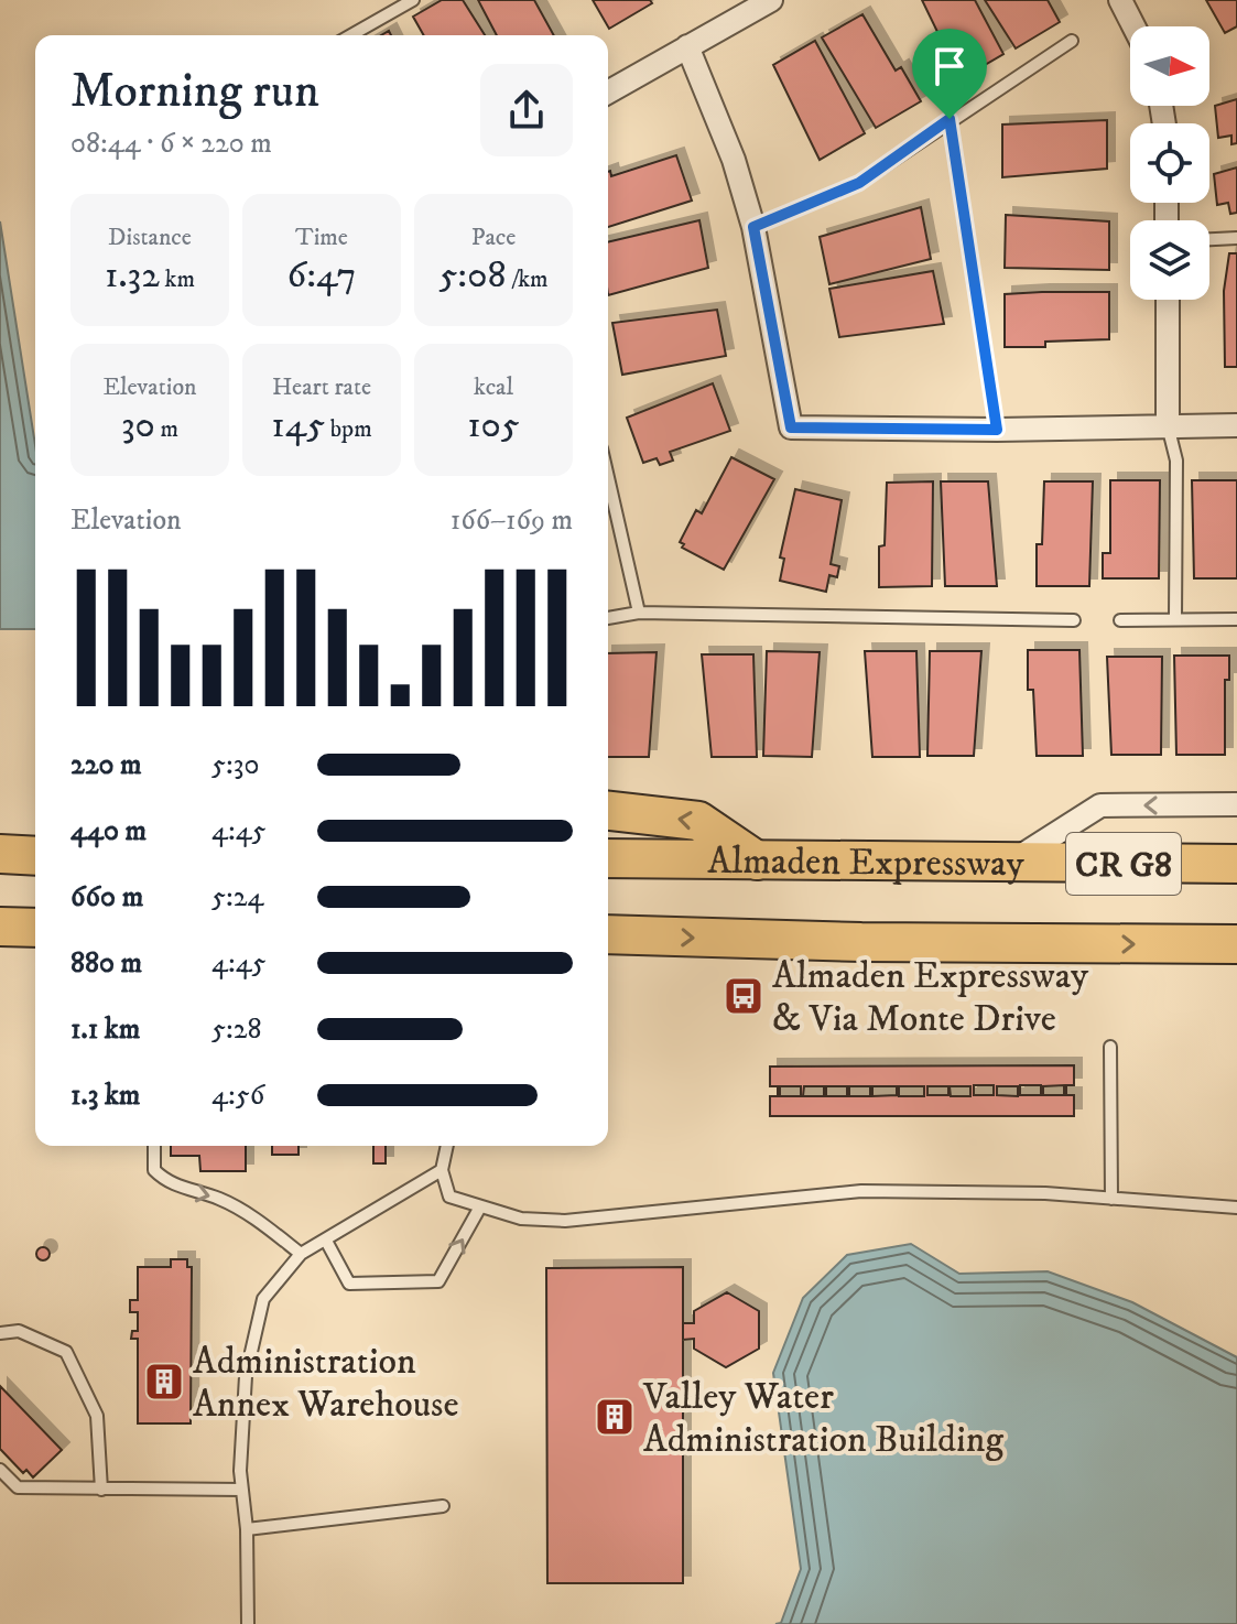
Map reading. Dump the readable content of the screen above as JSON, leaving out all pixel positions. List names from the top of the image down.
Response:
{
  "streets": {
    "main road": ["Almaden Expressway", "CR G8"]
  },
  "places": {
    "bus stop": ["Almaden Expressway & Via Monte Drive"],
    "building": ["Administration Annex Warehouse", "Valley Water Administration Building"]
  },
  "north": "right",
  "page": {
    "heading": ["Morning run", "08:44 · 6 × 220 m"],
    "stats": [
      ["Distance", "1.32 km"],
      ["Time", "6:47"],
      ["Pace", "5:08 /km"],
      ["Elevation", "30 m"],
      ["Heart rate", "145 bpm"],
      ["kcal", "105"]
    ],
    "chart": ["Elevation", "166–169 m"],
    "list": [
      {
        "name": "220 m",
        "note": "5:30"
      },
      {
        "name": "440 m",
        "note": "4:45"
      },
      {
        "name": "660 m",
        "note": "5:24"
      },
      {
        "name": "880 m",
        "note": "4:45"
      },
      {
        "name": "1.1 km",
        "note": "5:28"
      },
      {
        "name": "1.3 km",
        "note": "4:56"
      }
    ]
  }
}
